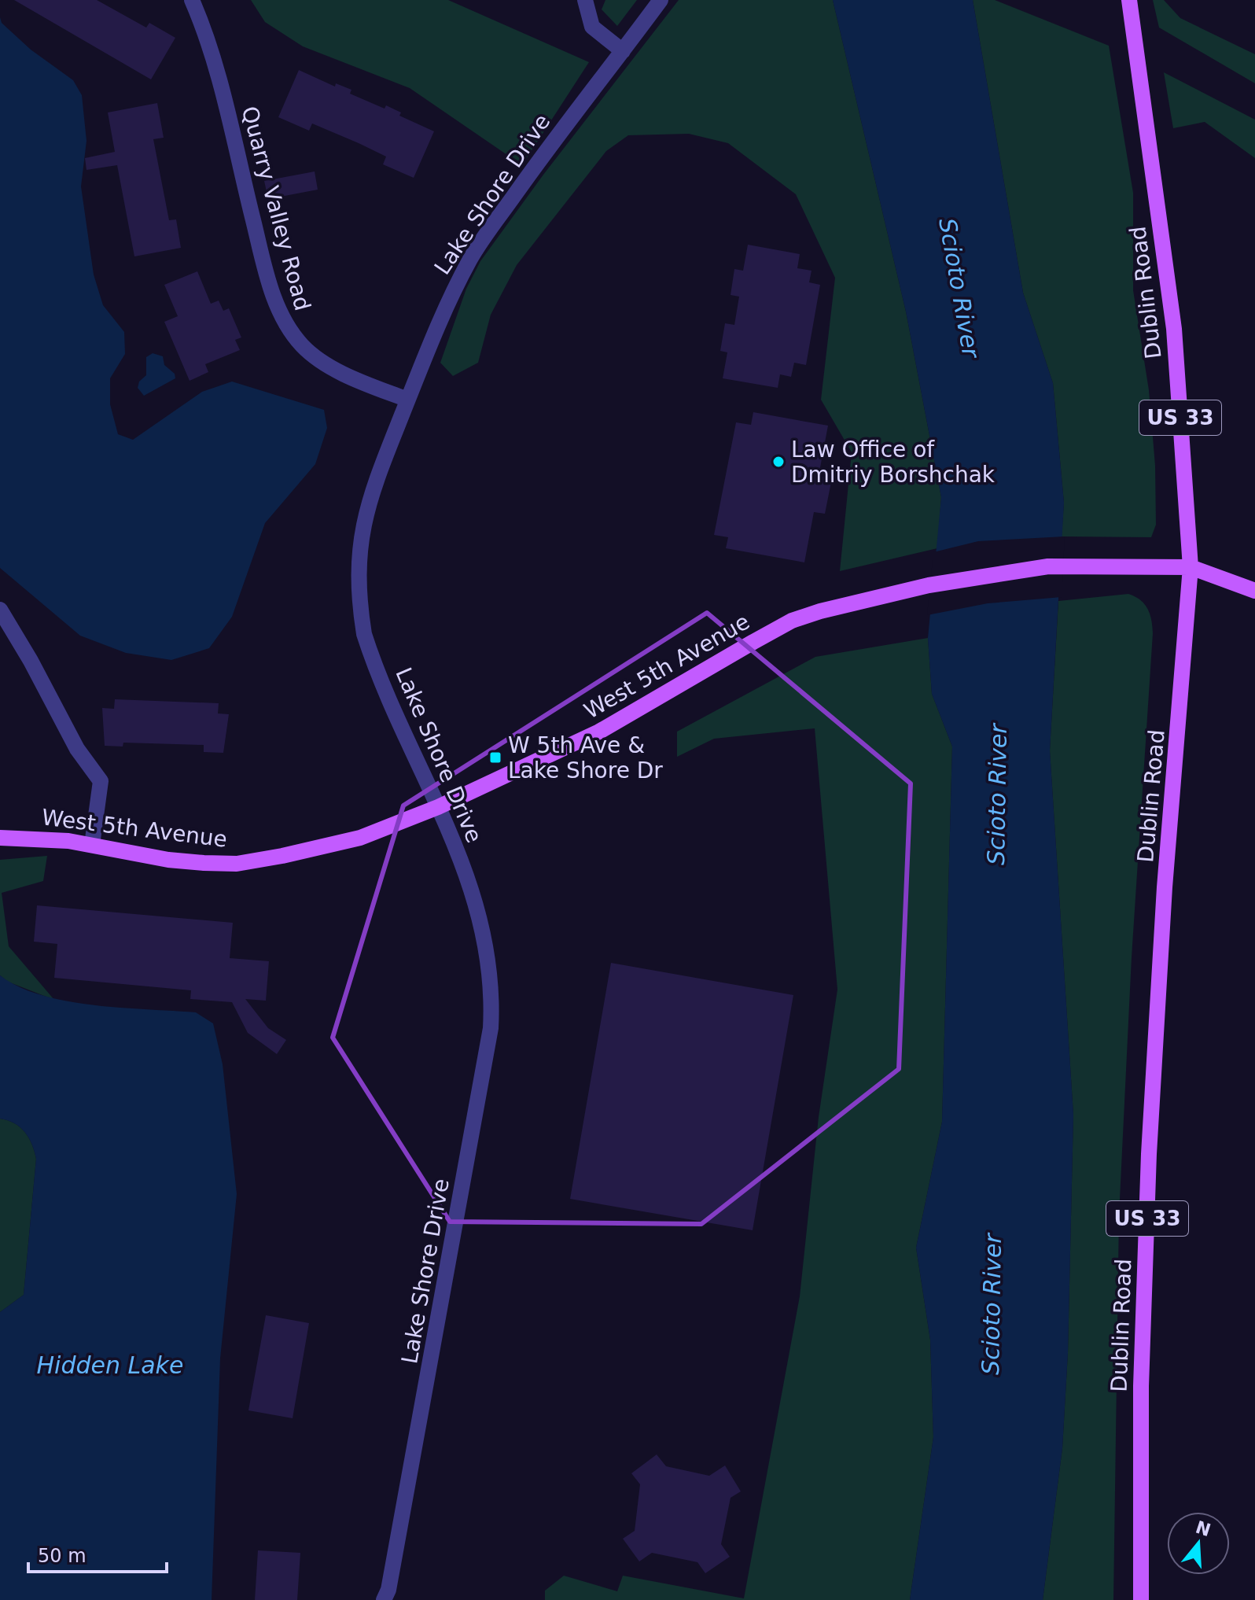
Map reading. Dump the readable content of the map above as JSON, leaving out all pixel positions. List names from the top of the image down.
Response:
{
  "streets": {
    "main road": ["Dublin Road", "US 33", "West 5th Avenue"],
    "street": ["Lake Shore Drive", "Quarry Valley Road"]
  },
  "crossings": [
    ["Lake Shore Drive", "Quarry Valley Road"],
    ["Lake Shore Drive", "West 5th Avenue"],
    ["Dublin Road", "West 5th Avenue"]
  ],
  "water": ["Scioto River", "Hidden Lake"],
  "places": {
    "other": ["Law Office of Dmitriy Borshchak"],
    "transit": ["W 5th Ave & Lake Shore Dr"]
  },
  "scale_bar": "50 m",
  "north": "top"
}
